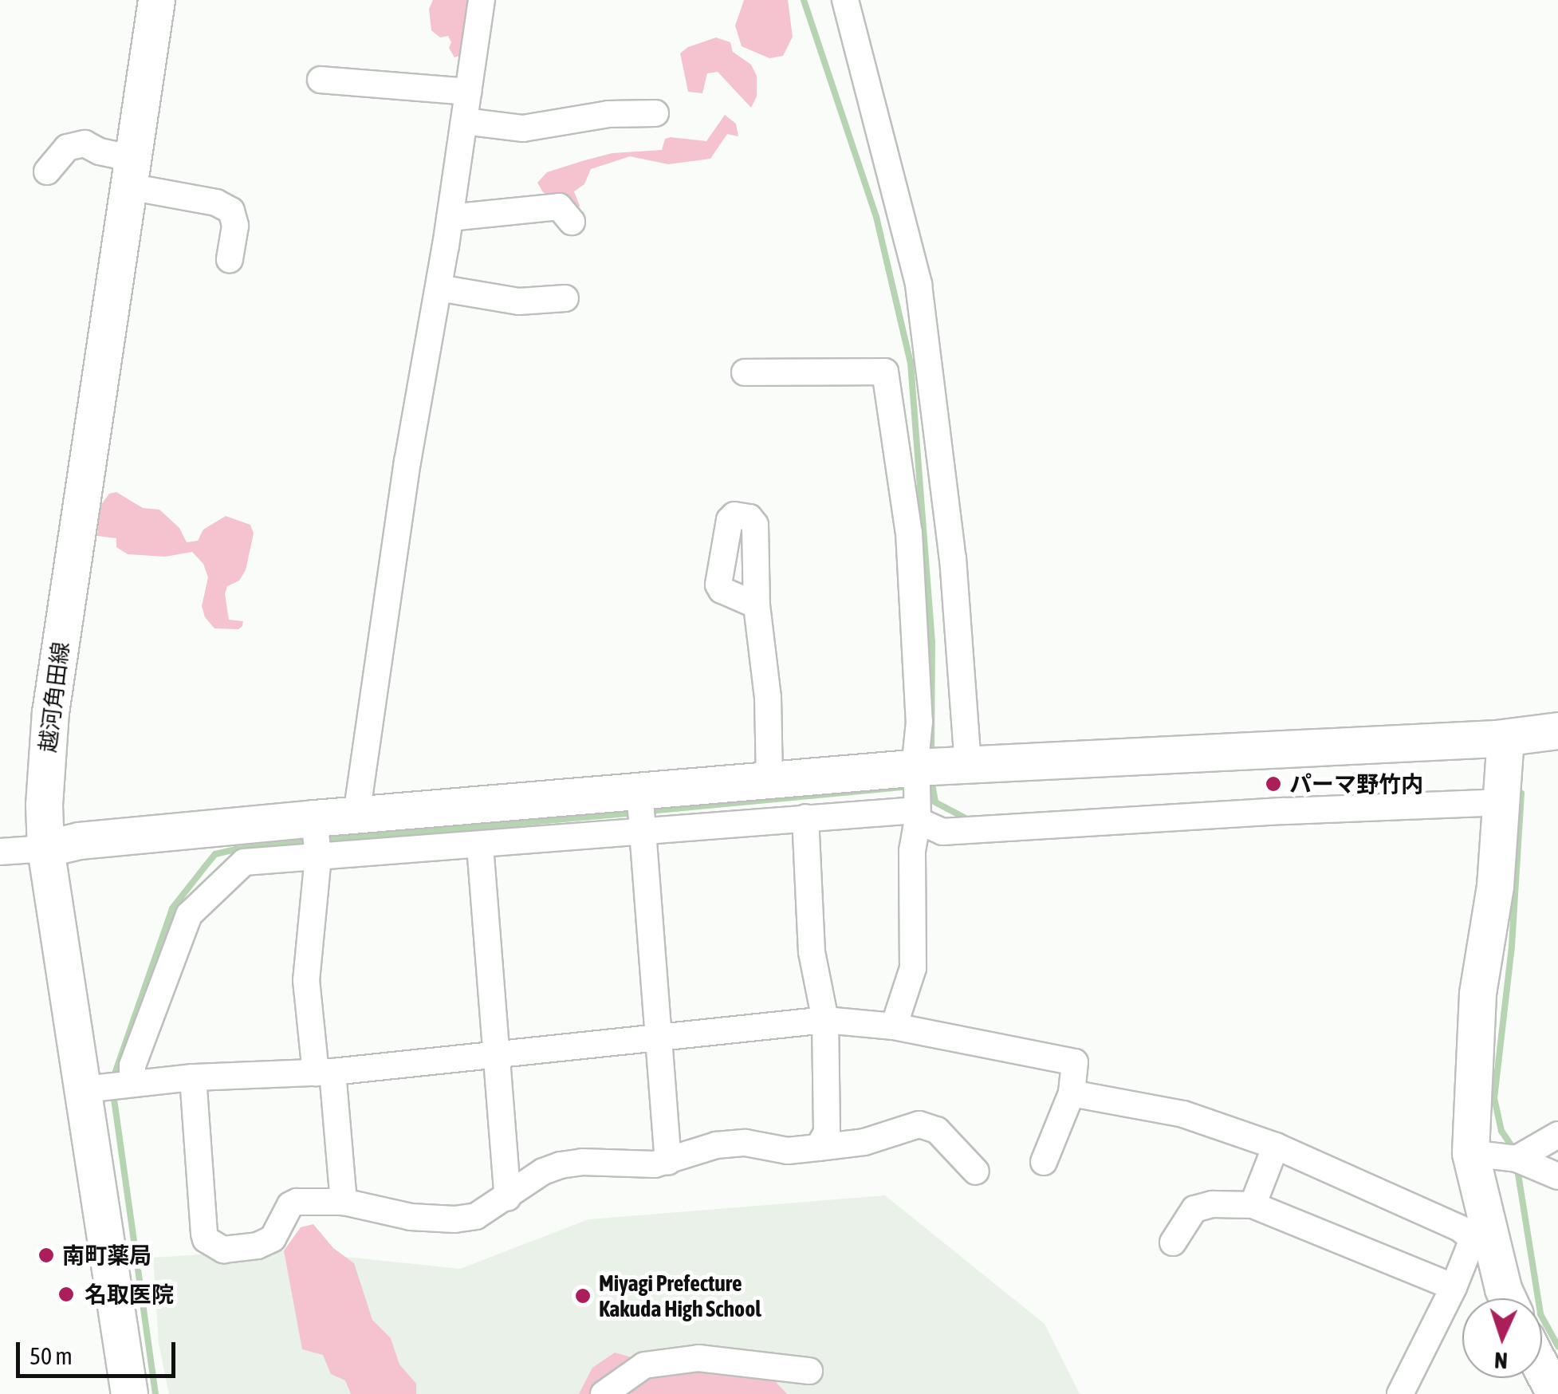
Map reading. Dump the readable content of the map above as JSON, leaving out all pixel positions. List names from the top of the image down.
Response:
{
  "streets": {
    "street": ["越河角田線"]
  },
  "places": [
    "パーマ野竹内",
    "南町薬局",
    "名取医院",
    "Miyagi Prefecture Kakuda High School"
  ],
  "scale_bar": "50 m",
  "north": "bottom"
}
